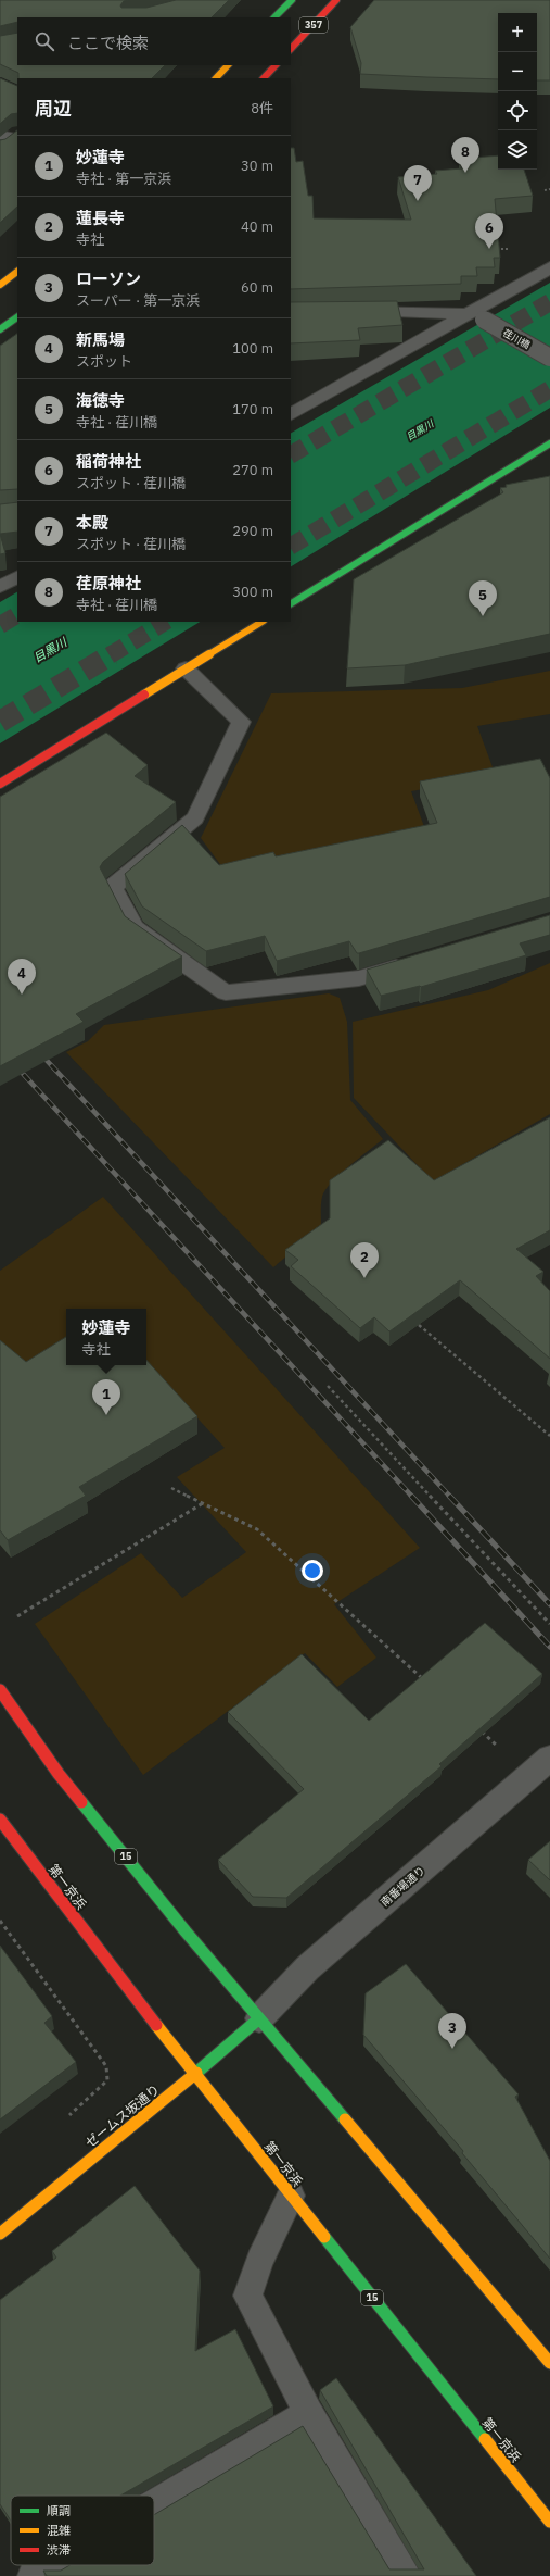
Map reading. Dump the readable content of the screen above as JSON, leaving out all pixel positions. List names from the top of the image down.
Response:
{
  "streets": {
    "main road": [
      "357",
      "15",
      "第一京浜",
      "ゼームス坂通り"
    ],
    "street": ["荏川橋", "南番場通り"]
  },
  "crossings": [
    ["15", "南番場通り"],
    ["15", "ゼームス坂通り"],
    ["南番場通り", "ゼームス坂通り"],
    ["第一京浜", "ゼームス坂通り"]
  ],
  "water": ["目黒川"],
  "legend": ["順調", "混雑", "渋滞"],
  "page": {
    "map_buttons": ["+", "−"],
    "search": "ここで検索",
    "heading": ["周辺", "8件"],
    "list": [
      {
        "mark": "1",
        "name": "妙蓮寺",
        "note": "寺社 · 第一京浜",
        "value": "30 m"
      },
      {
        "mark": "2",
        "name": "蓮長寺",
        "note": "寺社",
        "value": "40 m"
      },
      {
        "mark": "3",
        "name": "ローソン",
        "note": "スーパー · 第一京浜",
        "value": "60 m"
      },
      {
        "mark": "4",
        "name": "新馬場",
        "note": "スポット",
        "value": "100 m"
      },
      {
        "mark": "5",
        "name": "海徳寺",
        "note": "寺社 · 荏川橋",
        "value": "170 m"
      },
      {
        "mark": "6",
        "name": "稲荷神社",
        "note": "スポット · 荏川橋",
        "value": "270 m"
      },
      {
        "mark": "7",
        "name": "本殿",
        "note": "スポット · 荏川橋",
        "value": "290 m"
      },
      {
        "mark": "8",
        "name": "荏原神社",
        "note": "寺社 · 荏川橋",
        "value": "300 m"
      }
    ],
    "pins": [
      "8",
      "7",
      "6",
      "5",
      "4",
      "2",
      "1",
      "3"
    ],
    "popup": ["妙蓮寺", "寺社"]
  }
}
